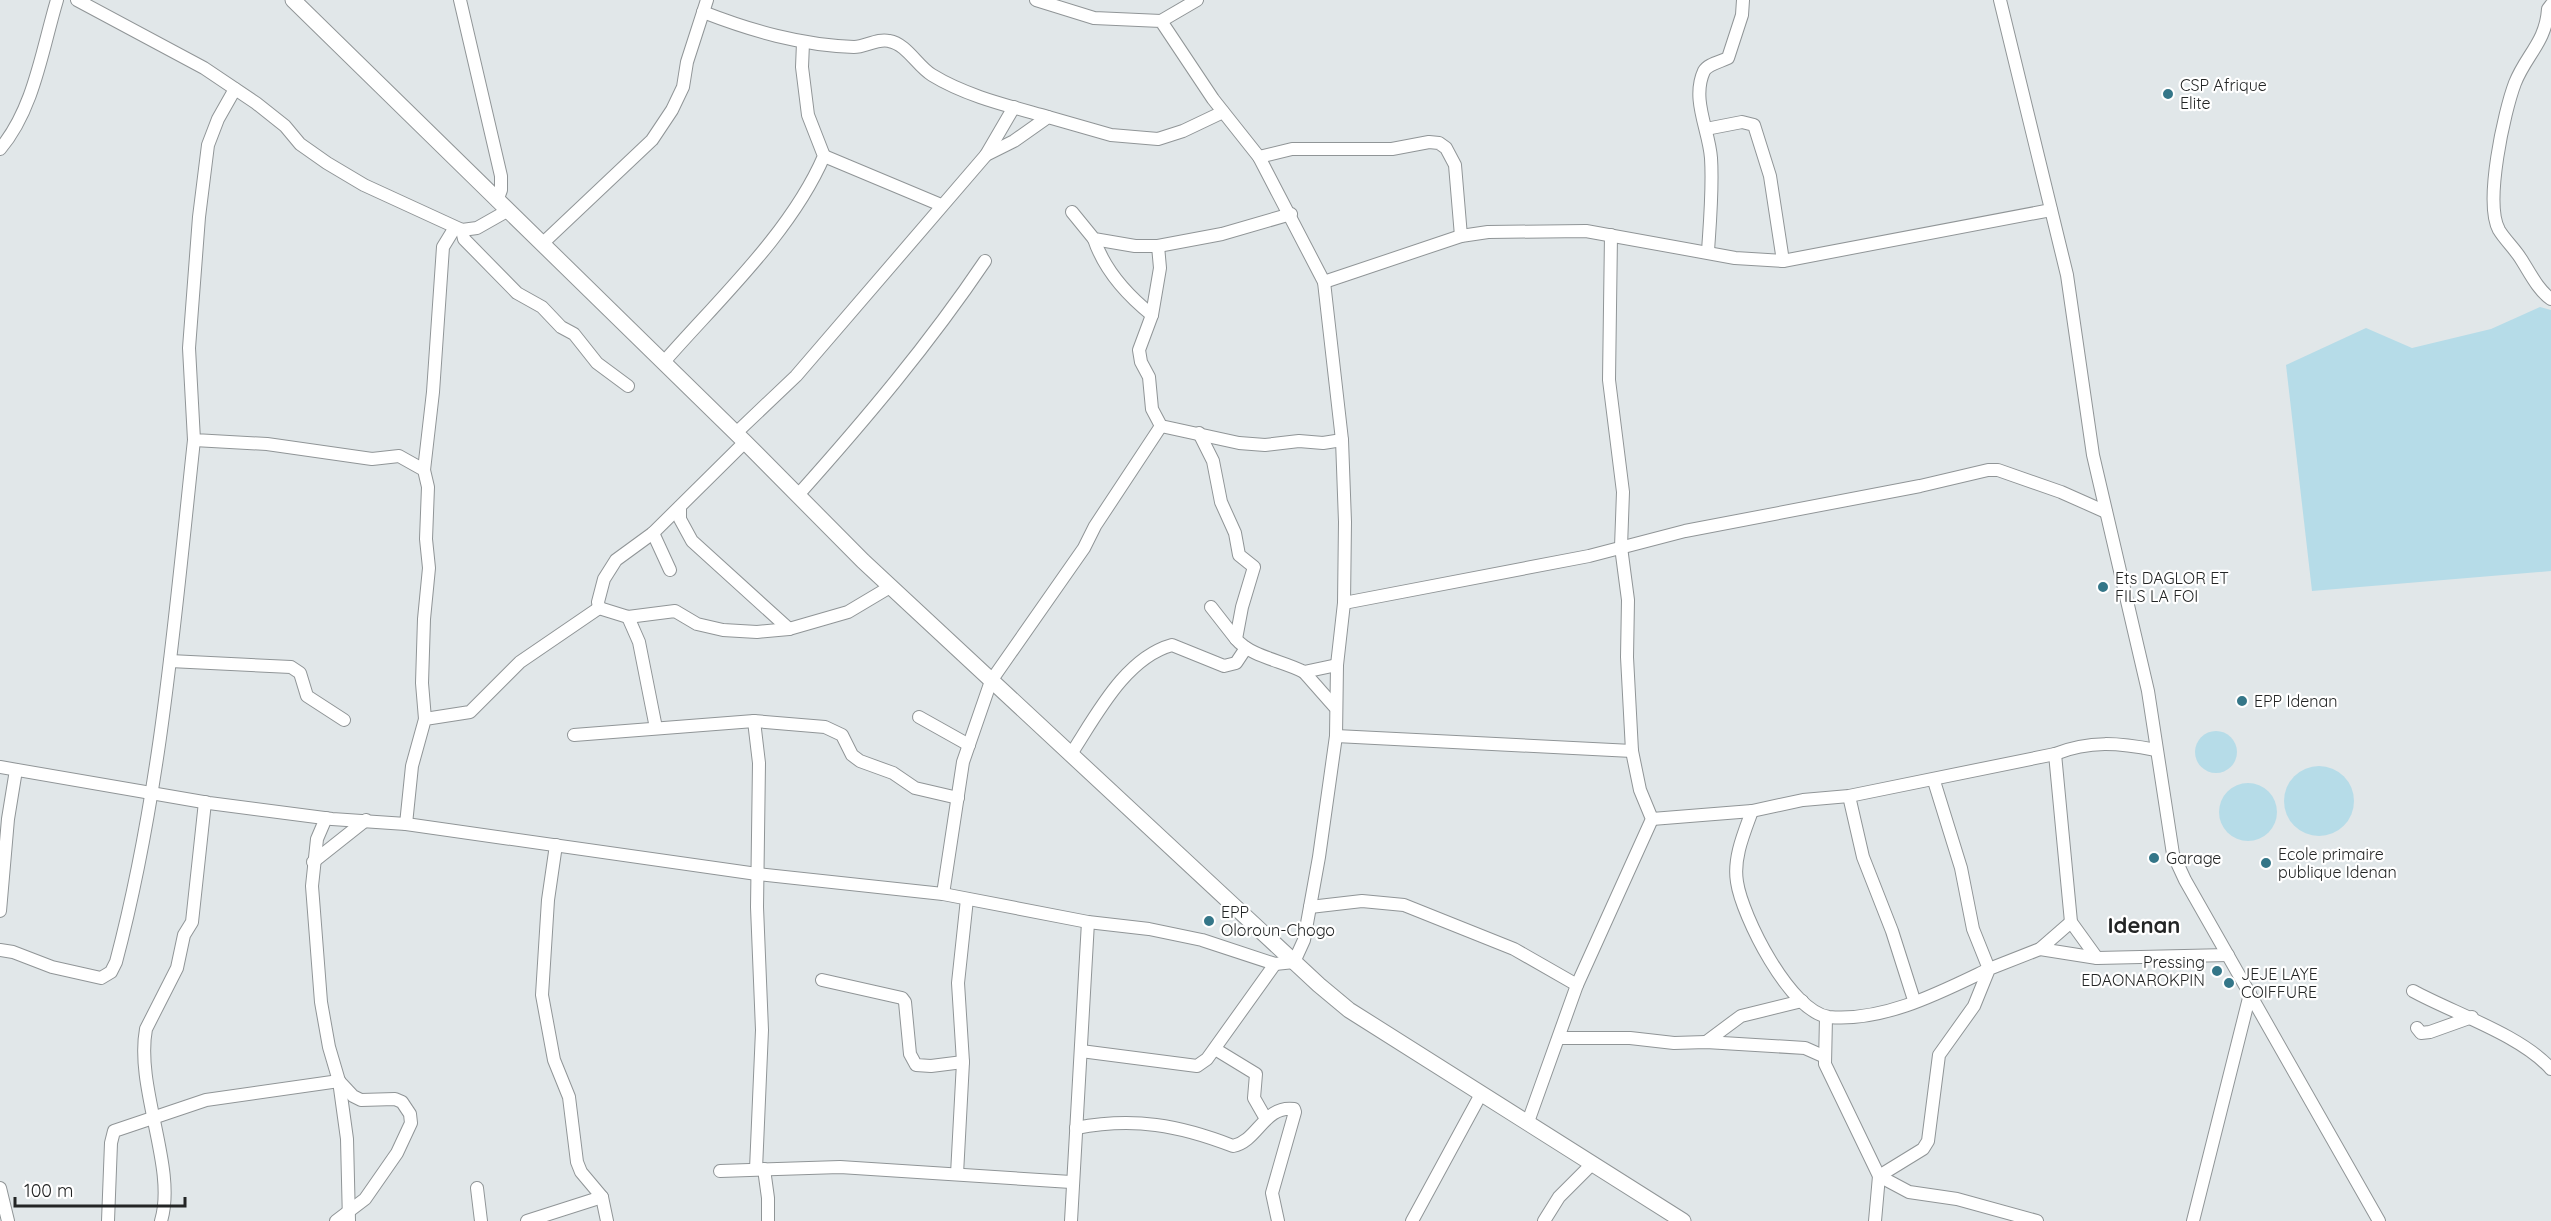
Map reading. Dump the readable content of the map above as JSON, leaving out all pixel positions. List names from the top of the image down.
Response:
{
  "districts": ["Idenan"],
  "places": [
    "CSP Afrique Elite",
    "Ets DAGLOR ET FILS LA FOI",
    "EPP Idenan",
    "Garage",
    "Ecole primaire publique Idenan",
    "EPP Oloroun-Chogo",
    "Pressing EDAONAROKPIN",
    "JEJE LAYE COIFFURE"
  ],
  "scale_bar": "100 m"
}
